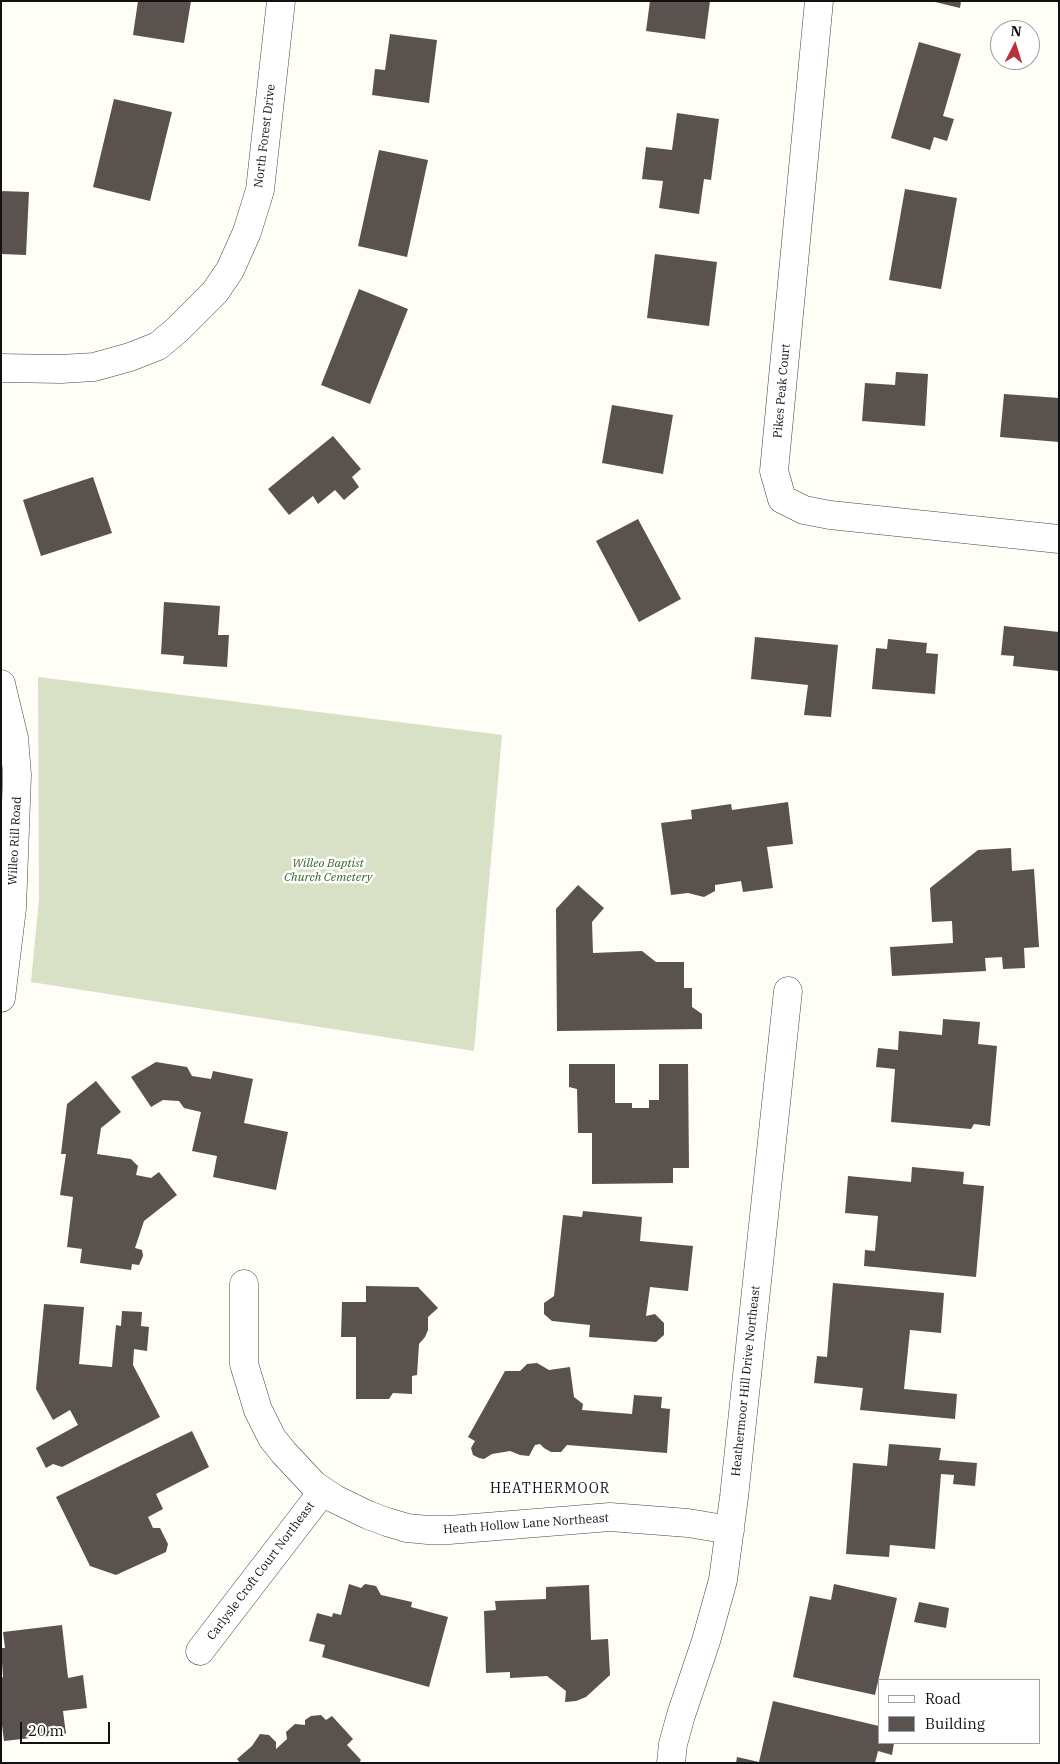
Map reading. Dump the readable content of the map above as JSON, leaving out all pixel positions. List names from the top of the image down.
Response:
{
  "streets": {
    "street": [
      "North Forest Drive",
      "Pikes Peak Court",
      "Willeo Rill Road",
      "Heathermoor Hill Drive Northeast",
      "Heath Hollow Lane Northeast",
      "Carlysle Croft Court Northeast"
    ]
  },
  "crossings": [
    ["Heathermoor Hill Drive Northeast", "Heath Hollow Lane Northeast"],
    ["Heath Hollow Lane Northeast", "Carlysle Croft Court Northeast"]
  ],
  "districts": ["HEATHERMOOR"],
  "parks": ["Willeo Baptist Church Cemetery"],
  "legend": ["Road", "Building"],
  "scale_bar": "20 m",
  "north": "top"
}
